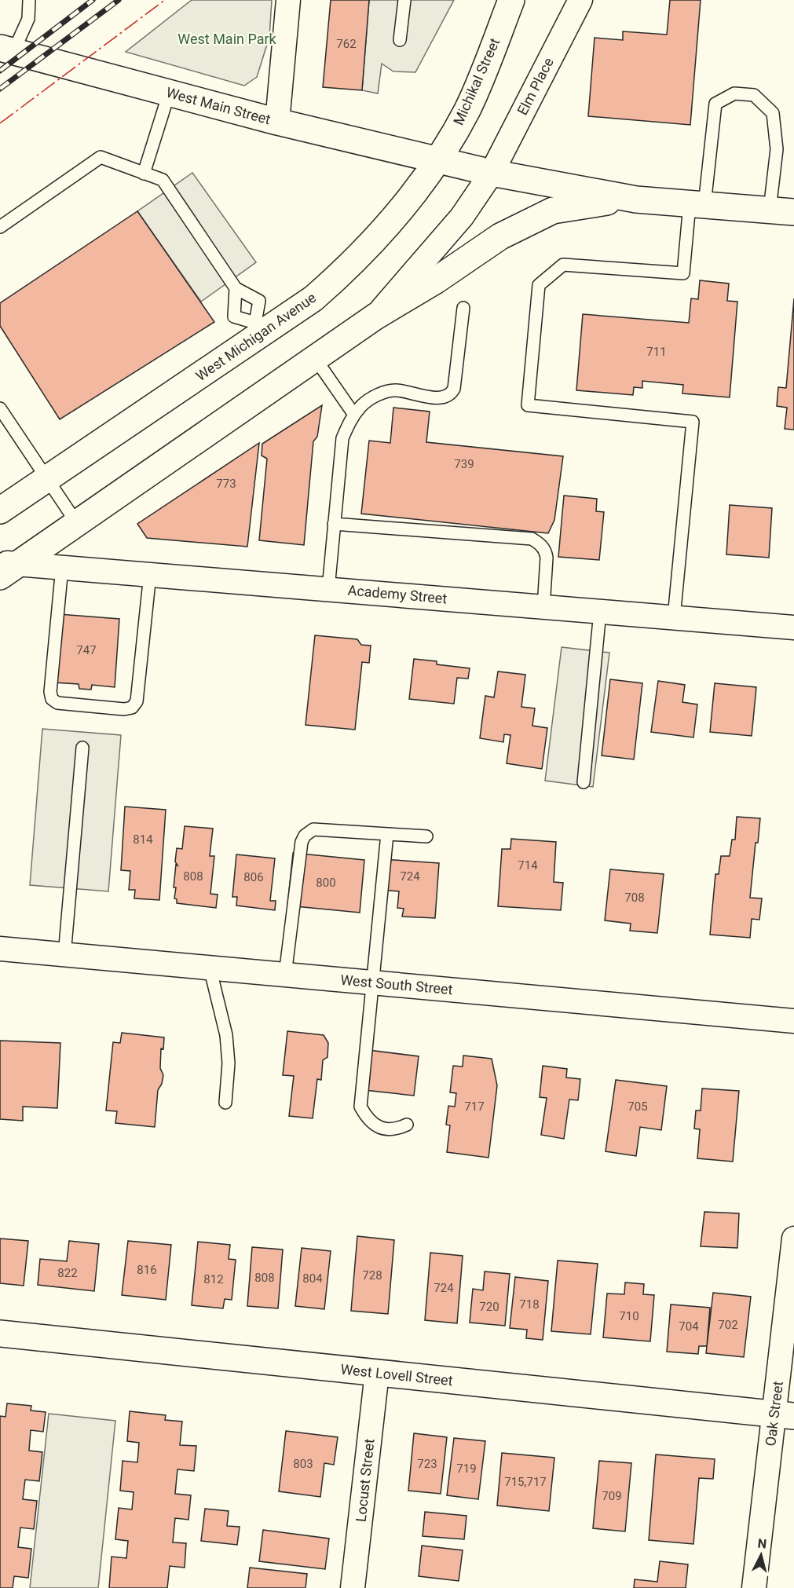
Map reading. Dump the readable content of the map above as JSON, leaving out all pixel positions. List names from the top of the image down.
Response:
{
  "streets": {
    "main road": [
      "Michikal Street",
      "West Main Street",
      "West Michigan Avenue",
      "West Lovell Street"
    ],
    "street": [
      "Elm Place",
      "Academy Street",
      "West South Street",
      "Oak Street",
      "Locust Street"
    ]
  },
  "crossings": [
    ["Michikal Street", "West Main Street"],
    ["Michikal Street", "West Michigan Avenue"],
    ["West Main Street", "West Michigan Avenue"],
    ["West Lovell Street", "Oak Street"],
    ["West Lovell Street", "Locust Street"]
  ],
  "parks": ["West Main Park"],
  "house_numbers": [
    "762",
    "711",
    "739",
    "773",
    "747",
    "814",
    "714",
    "808",
    "724",
    "806",
    "800",
    "708",
    "717",
    "705",
    "816",
    "822",
    "728",
    "808",
    "804",
    "812",
    "724",
    "718",
    "720",
    "710",
    "702",
    "704",
    "803",
    "723",
    "719",
    "715,717",
    "709"
  ],
  "north": "top"
}
